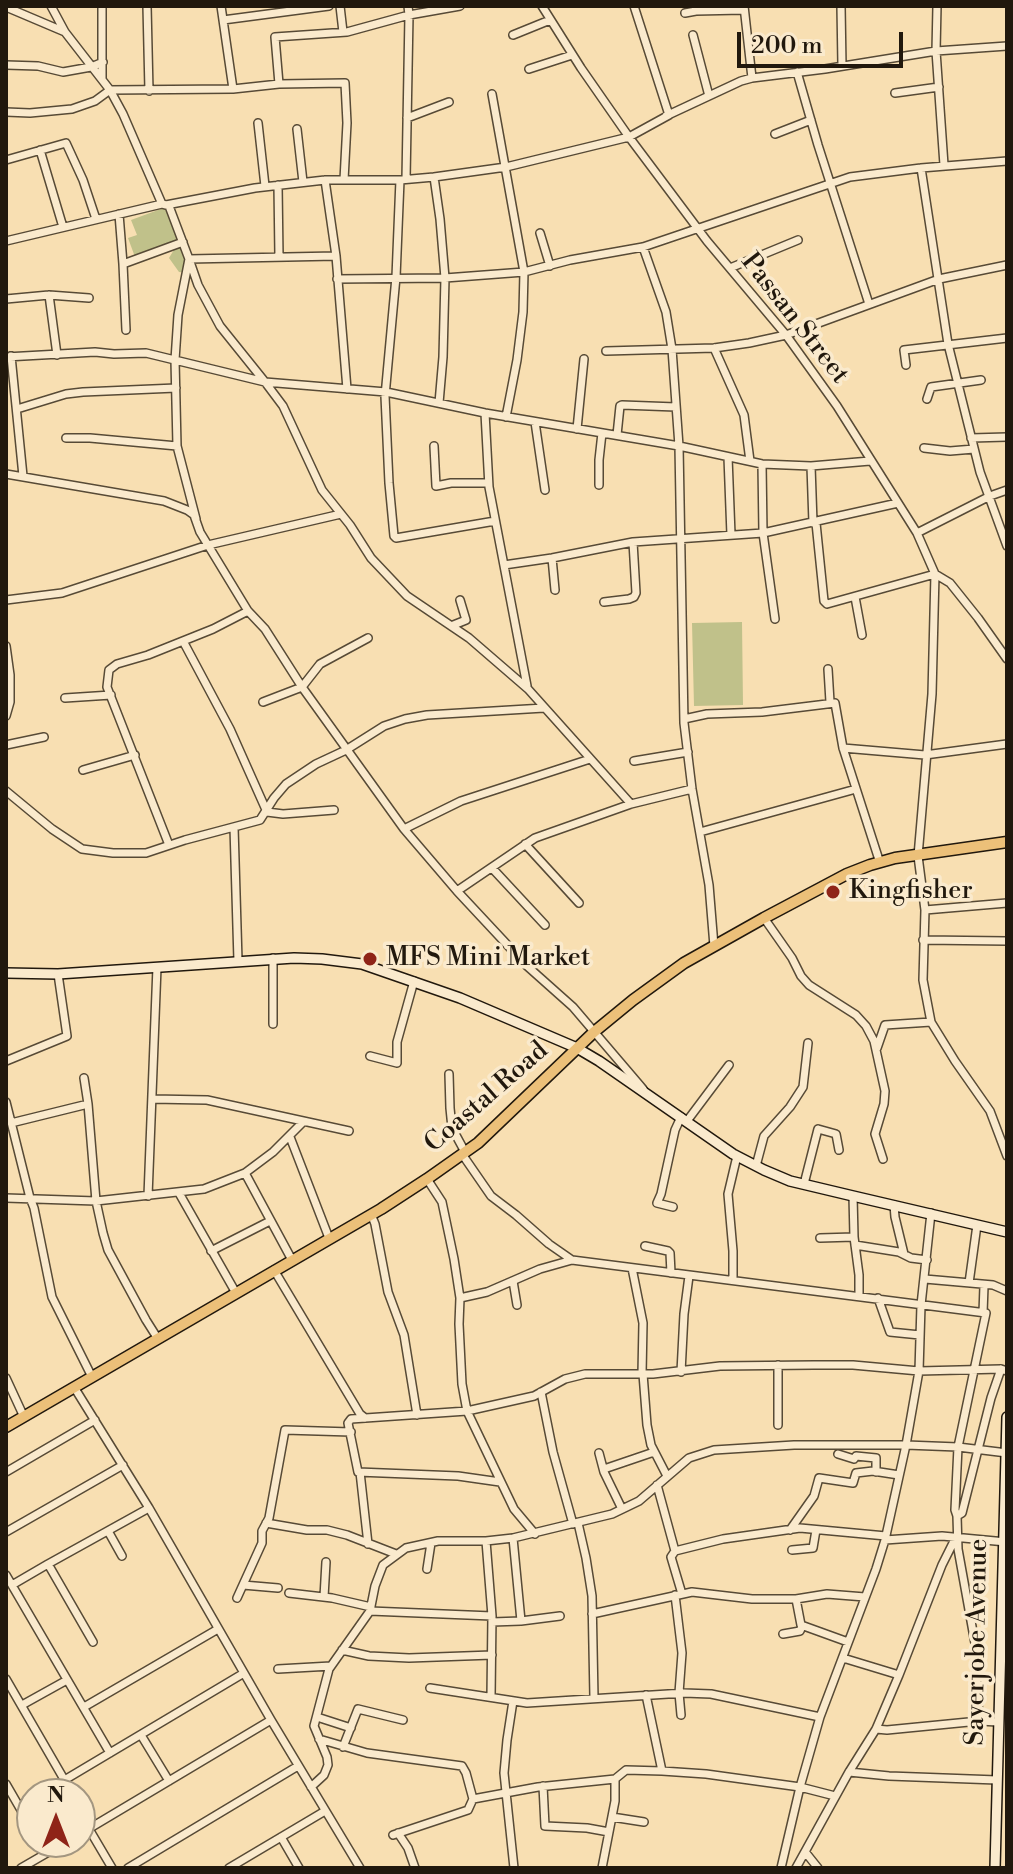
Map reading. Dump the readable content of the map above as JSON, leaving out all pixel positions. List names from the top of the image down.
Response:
{
  "streets": {
    "main road": ["Coastal Road"],
    "street": ["Passan Street", "Sayerjobe Avenue"]
  },
  "places": ["Kingfisher", "MFS Mini Market"],
  "scale_bar": "200 m",
  "north": "top"
}
